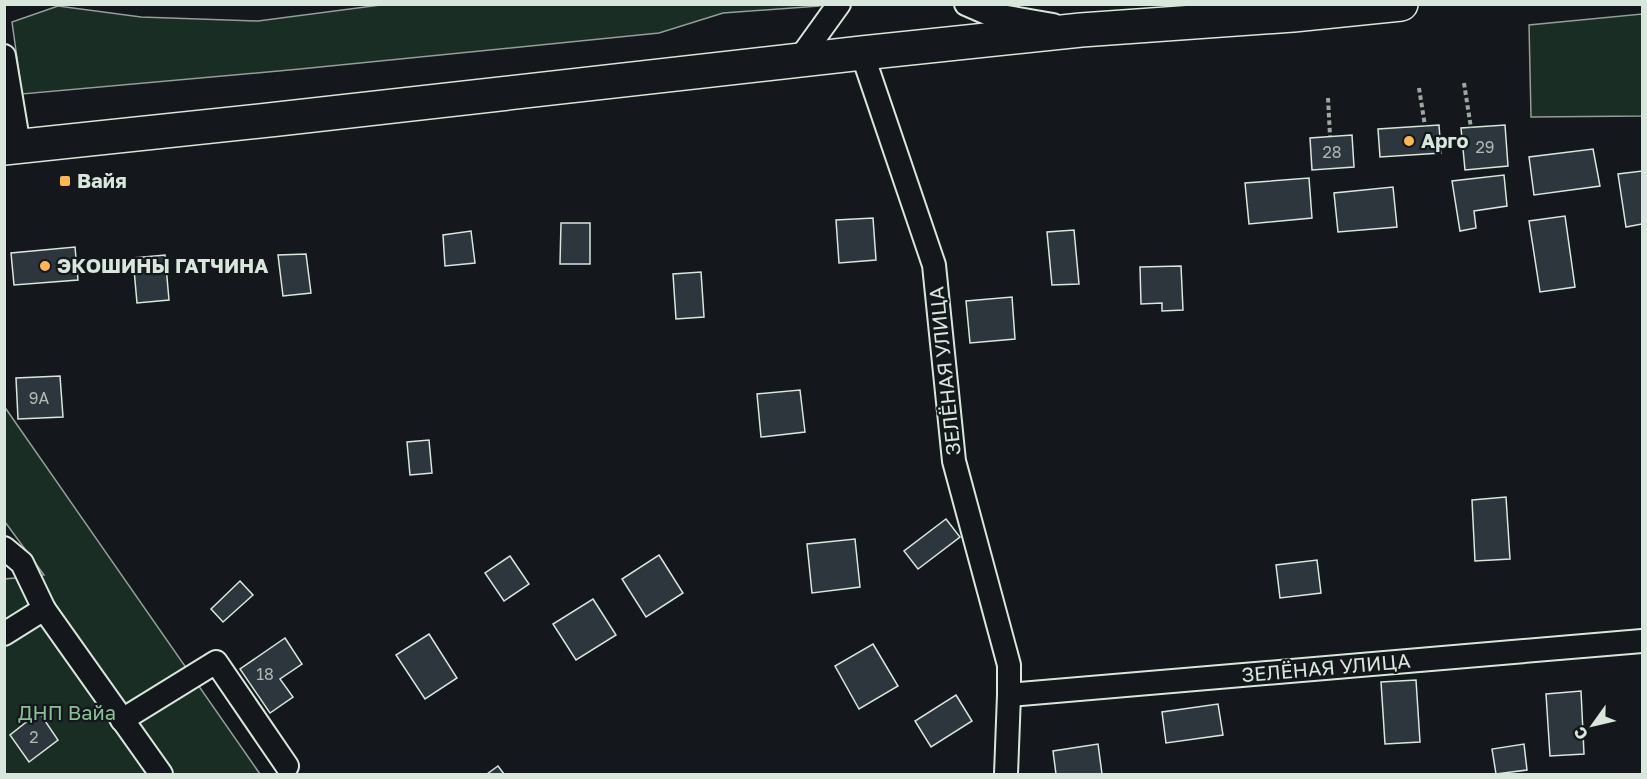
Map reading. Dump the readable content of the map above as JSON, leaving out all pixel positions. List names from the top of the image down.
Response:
{
  "streets": {
    "street": ["ЗЕЛЁНАЯ УЛИЦА"]
  },
  "parks": ["ДНП Вайа"],
  "places": {
    "other": ["Арго", "ЭКОШИНЫ ГАТЧИНА"],
    "transit": ["Вайя"]
  },
  "house_numbers": [
    "29",
    "28",
    "9А",
    "18",
    "2"
  ],
  "north": "bottom left"
}
